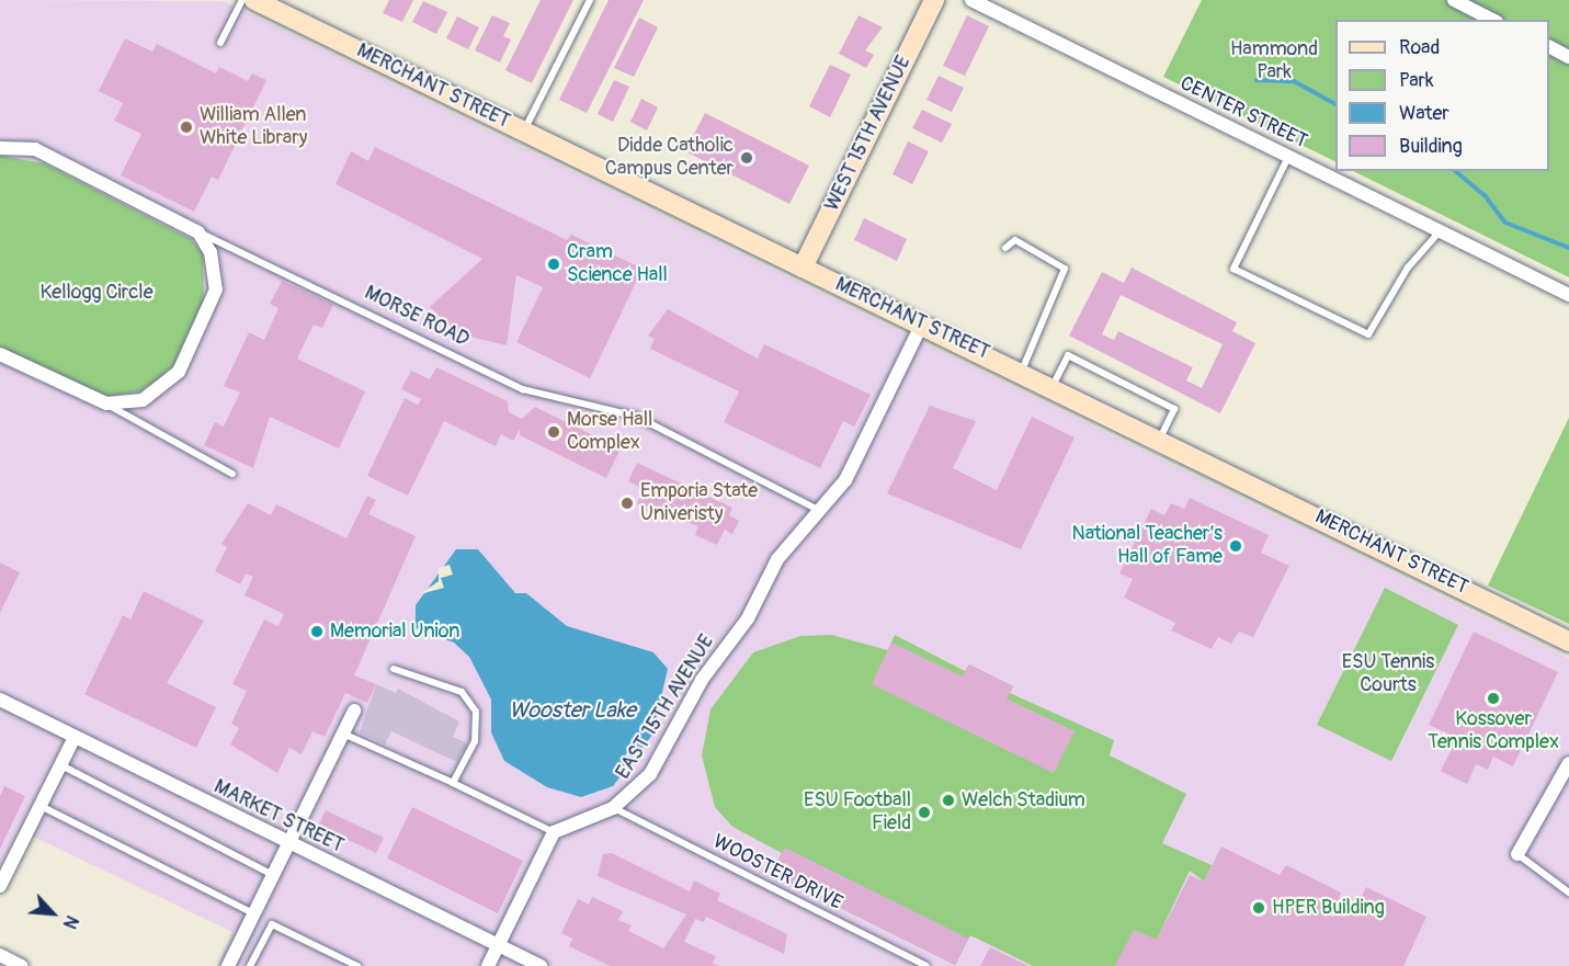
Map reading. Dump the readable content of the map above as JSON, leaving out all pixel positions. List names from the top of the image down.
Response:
{
  "streets": {
    "main road": ["MERCHANT STREET", "WEST 15TH AVENUE"],
    "street": [
      "CENTER STREET",
      "MORSE ROAD",
      "EAST 15TH AVENUE",
      "MARKET STREET"
    ],
    "lane": ["WOOSTER DRIVE"]
  },
  "crossings": [
    ["MERCHANT STREET", "WEST 15TH AVENUE"],
    ["MERCHANT STREET", "EAST 15TH AVENUE"],
    ["MORSE ROAD", "EAST 15TH AVENUE"],
    ["EAST 15TH AVENUE", "WOOSTER DRIVE"]
  ],
  "water": ["Wooster Lake"],
  "parks": ["Hammond Park", "Kellogg Circle", "ESU Tennis Courts"],
  "places": [
    "William Allen White Library",
    "Didde Catholic Campus Center",
    "Cram Science Hall",
    "Morse Hall Complex",
    "Emporia State Univeristy",
    "National Teacher’s Hall of Fame",
    "Memorial Union",
    "Kossover Tennis Complex",
    "Welch Stadium",
    "ESU Football Field",
    "HPER Building"
  ],
  "legend": [
    "Road",
    "Park",
    "Water",
    "Building"
  ],
  "north": "bottom right"
}
